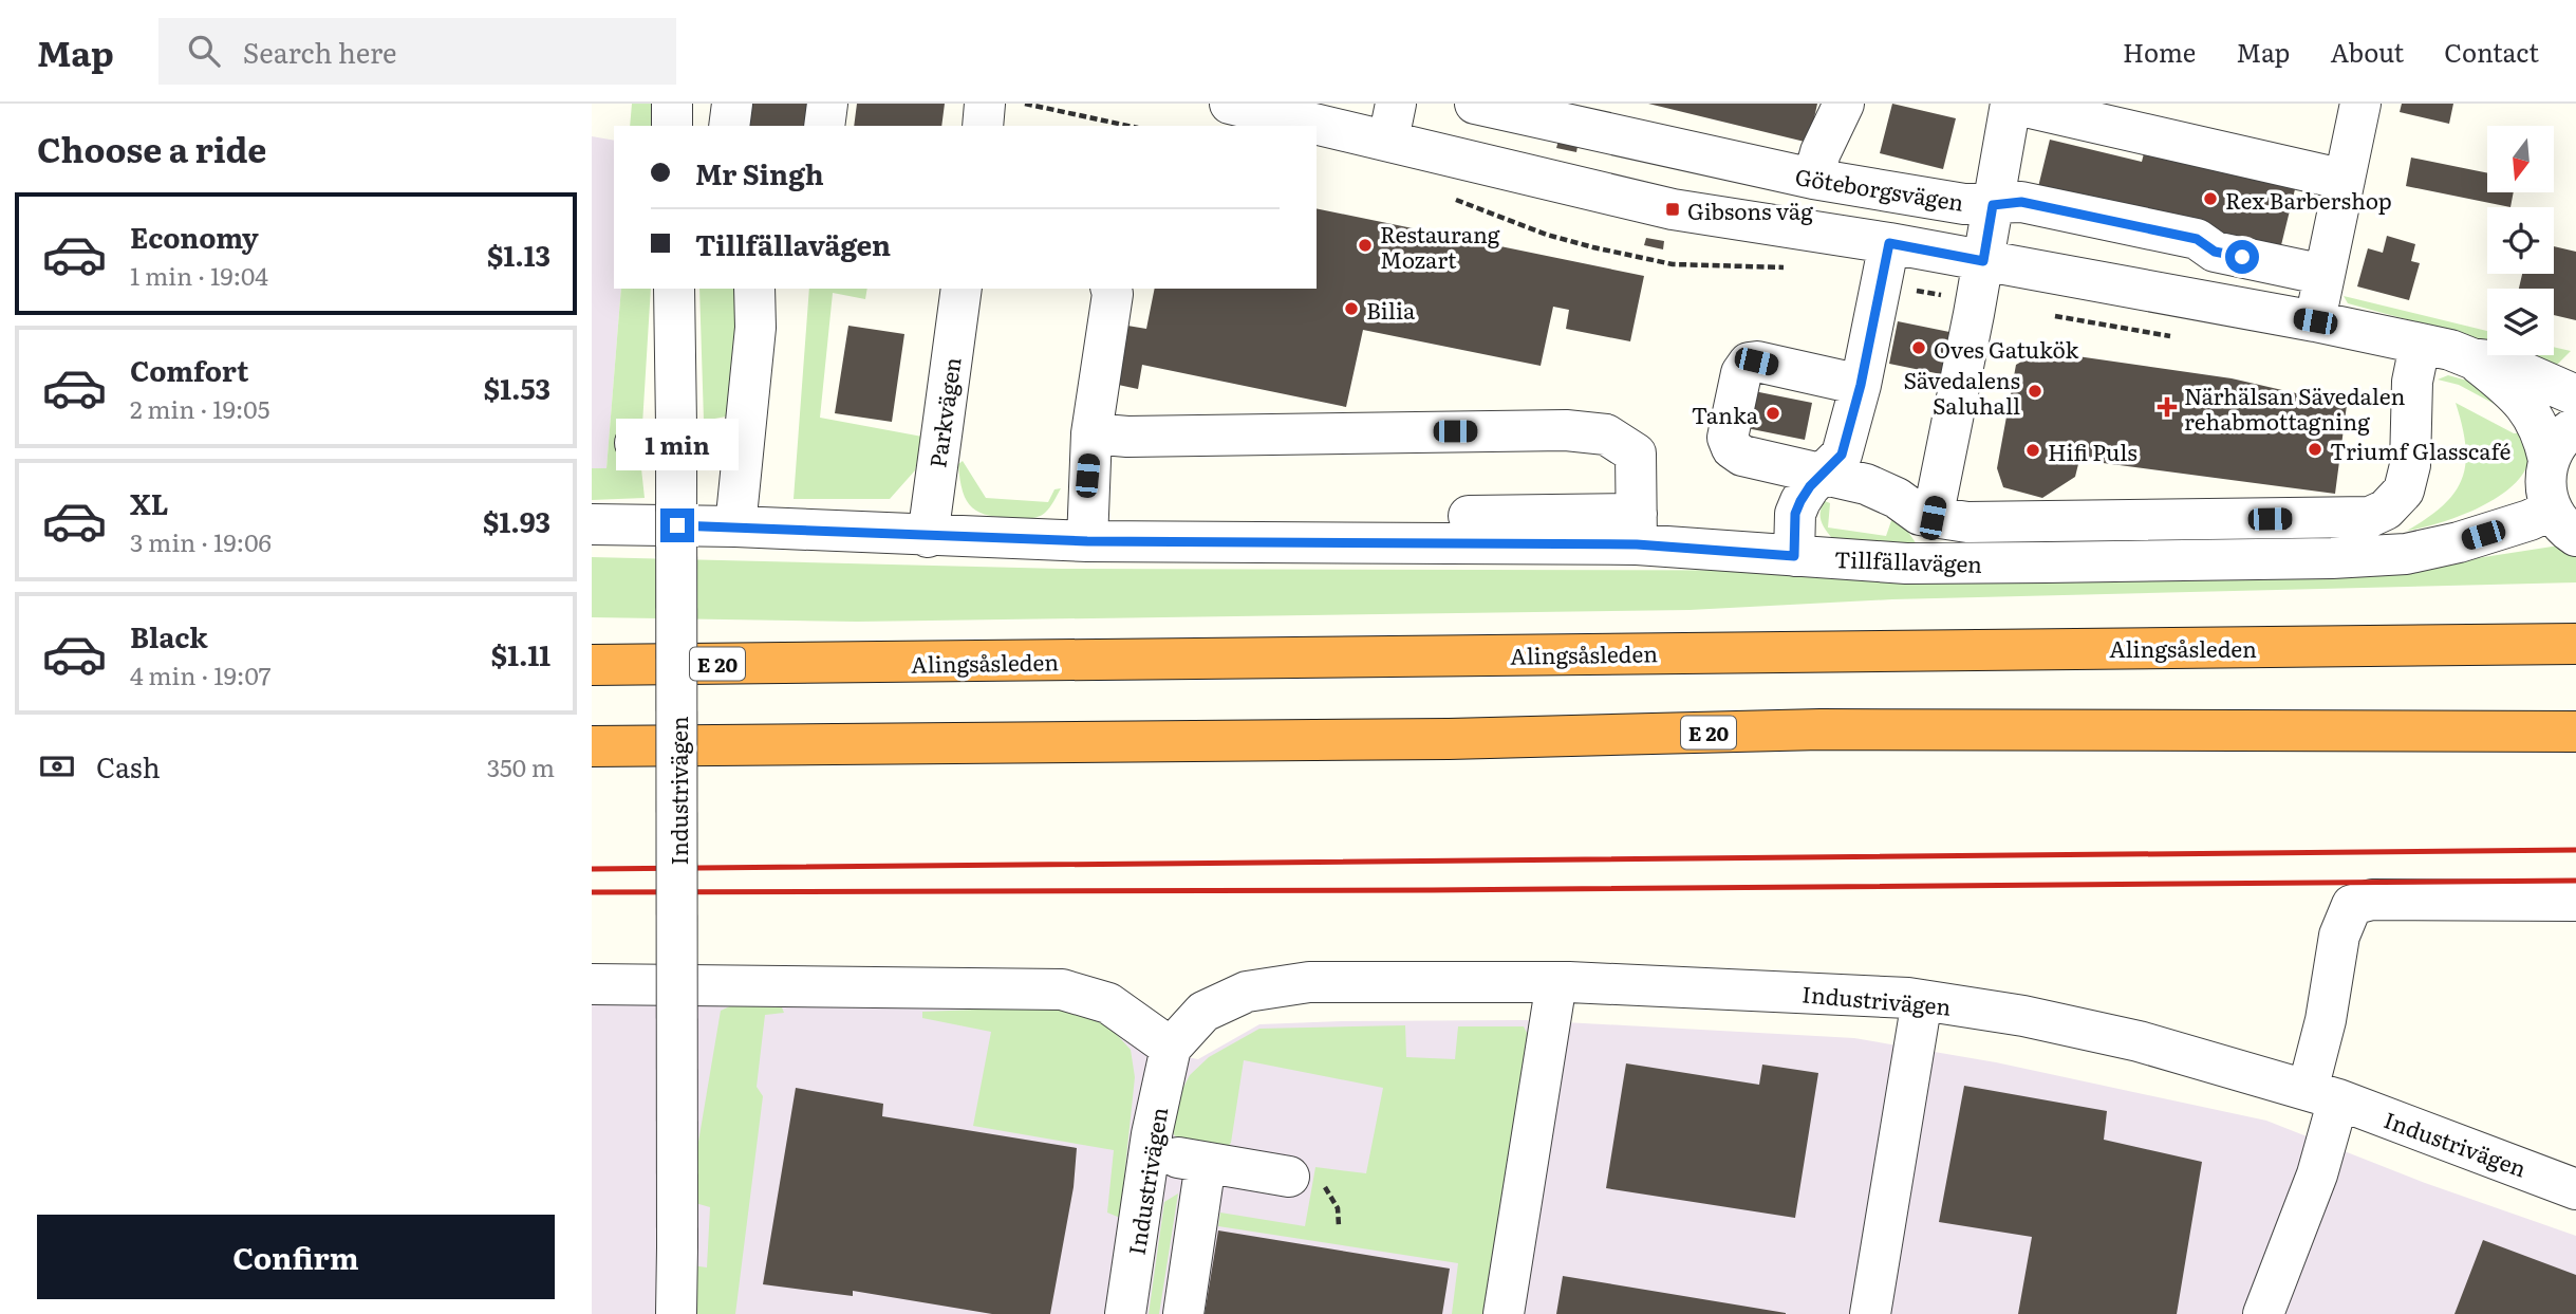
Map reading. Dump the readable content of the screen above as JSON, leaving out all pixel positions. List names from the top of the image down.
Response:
{
  "streets": {
    "highway": ["Alingsåsleden", "E 20"],
    "street": [
      "Göteborgsvägen",
      "Parkvägen",
      "Tillfällavägen",
      "Industrivägen"
    ]
  },
  "crossings": [
    ["Parkvägen", "Tillfällavägen"]
  ],
  "places": {
    "other": [
      "Rex Barbershop",
      "Restaurang Mozart",
      "Bilia",
      "Oves Gatukök",
      "Sävedalens Saluhall",
      "Tanka",
      "Triumf Glasscafé",
      "Hifi Puls"
    ],
    "transit": ["Gibsons väg"],
    "health": ["Närhälsan Sävedalen rehabmottagning"]
  },
  "north": "bottom",
  "page": {
    "header": "Map",
    "search": "Search here",
    "nav": [
      "Home",
      "Map",
      "About",
      "Contact"
    ],
    "heading": "Choose a ride",
    "banner": ["Mr Singh", "Tillfällavägen"],
    "list": [
      {
        "name": "Economy",
        "note": "1 min · 19:04",
        "value": "$1.13"
      },
      {
        "name": "Comfort",
        "note": "2 min · 19:05",
        "value": "$1.53"
      },
      {
        "name": "XL",
        "note": "3 min · 19:06",
        "value": "$1.93"
      },
      {
        "name": "Black",
        "note": "4 min · 19:07",
        "value": "$1.11"
      }
    ],
    "bubble": "1 min",
    "pay": ["Cash", "350 m"],
    "buttons": "Confirm"
  }
}
